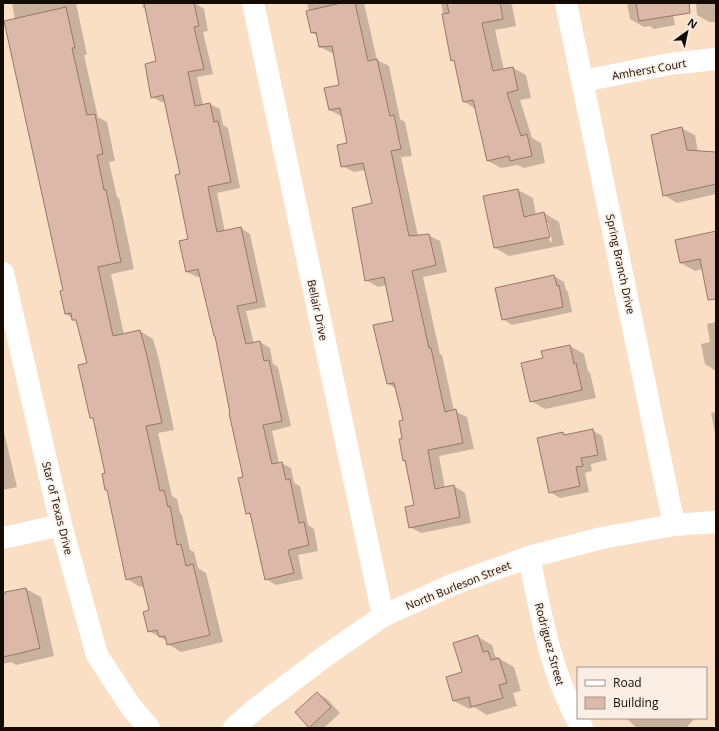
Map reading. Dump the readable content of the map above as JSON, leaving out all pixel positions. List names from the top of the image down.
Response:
{
  "streets": {
    "street": [
      "Amherst Court",
      "Spring Branch Drive",
      "Bellair Drive",
      "Star of Texas Drive",
      "North Burleson Street",
      "Rodriguez Street"
    ]
  },
  "crossings": [
    ["Amherst Court", "Spring Branch Drive"],
    ["Spring Branch Drive", "North Burleson Street"],
    ["Bellair Drive", "North Burleson Street"],
    ["North Burleson Street", "Rodriguez Street"]
  ],
  "legend": ["Road", "Building"],
  "north": "top right"
}
